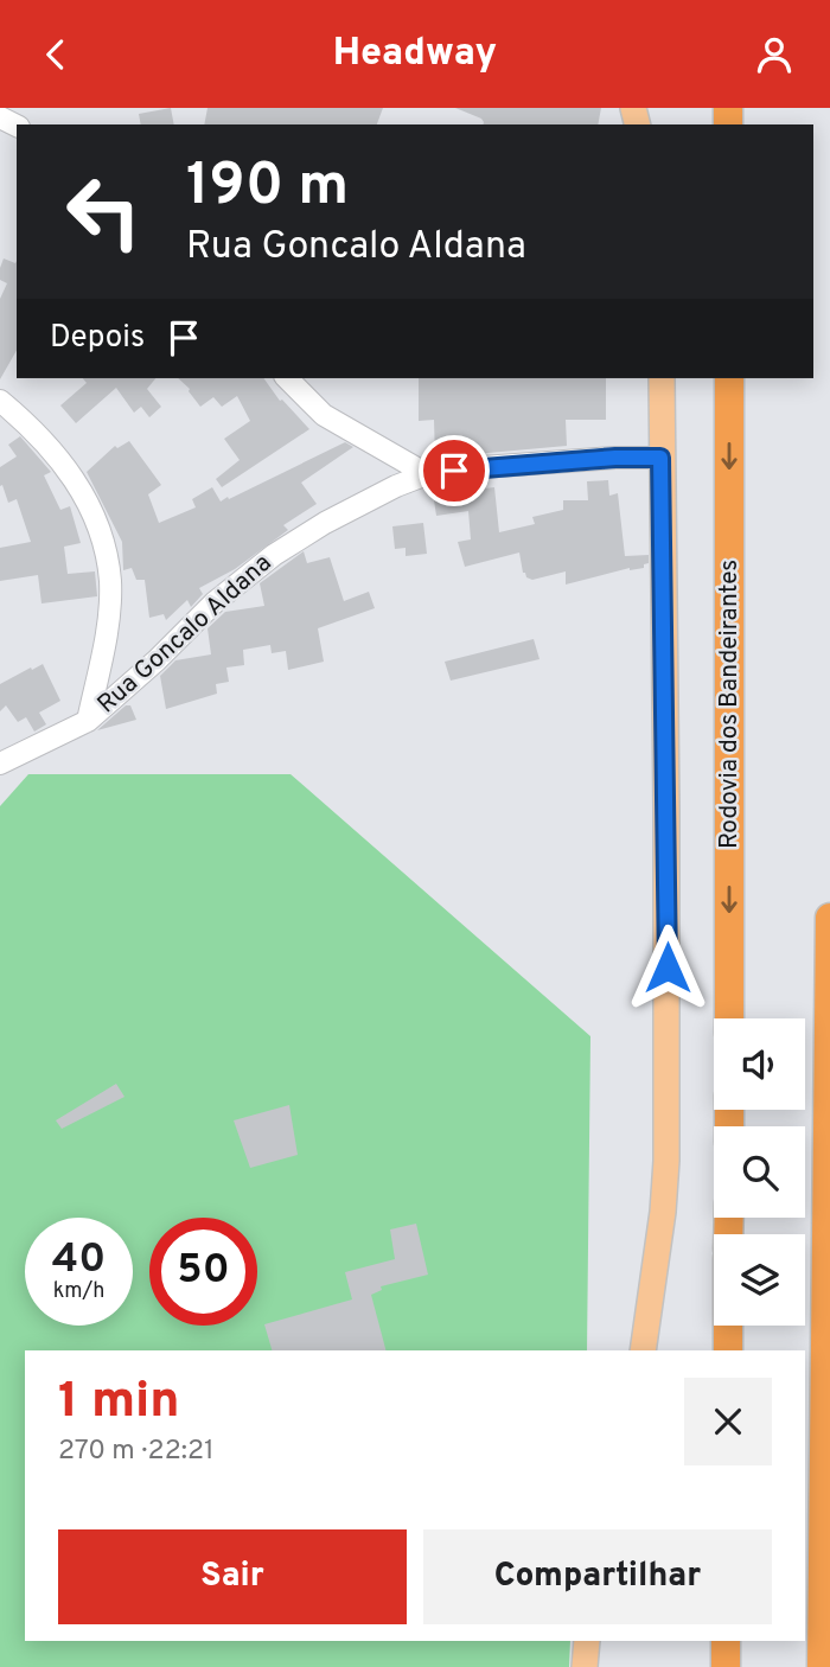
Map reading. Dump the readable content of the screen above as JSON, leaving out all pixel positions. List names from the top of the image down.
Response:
{
  "streets": {
    "highway": ["Rodovia dos Bandeirantes"],
    "street": ["Rua Goncalo Aldana"]
  },
  "one_way": ["Rodovia dos Bandeirantes"],
  "page": {
    "header": "Headway",
    "turn": ["190 m", "Rua Goncalo Aldana"],
    "then": "Depois",
    "speed": "40 km/h",
    "limit": "50",
    "heading": ["1 min", "270 m · 22:21"],
    "buttons": ["Sair", "Compartilhar"]
  }
}
